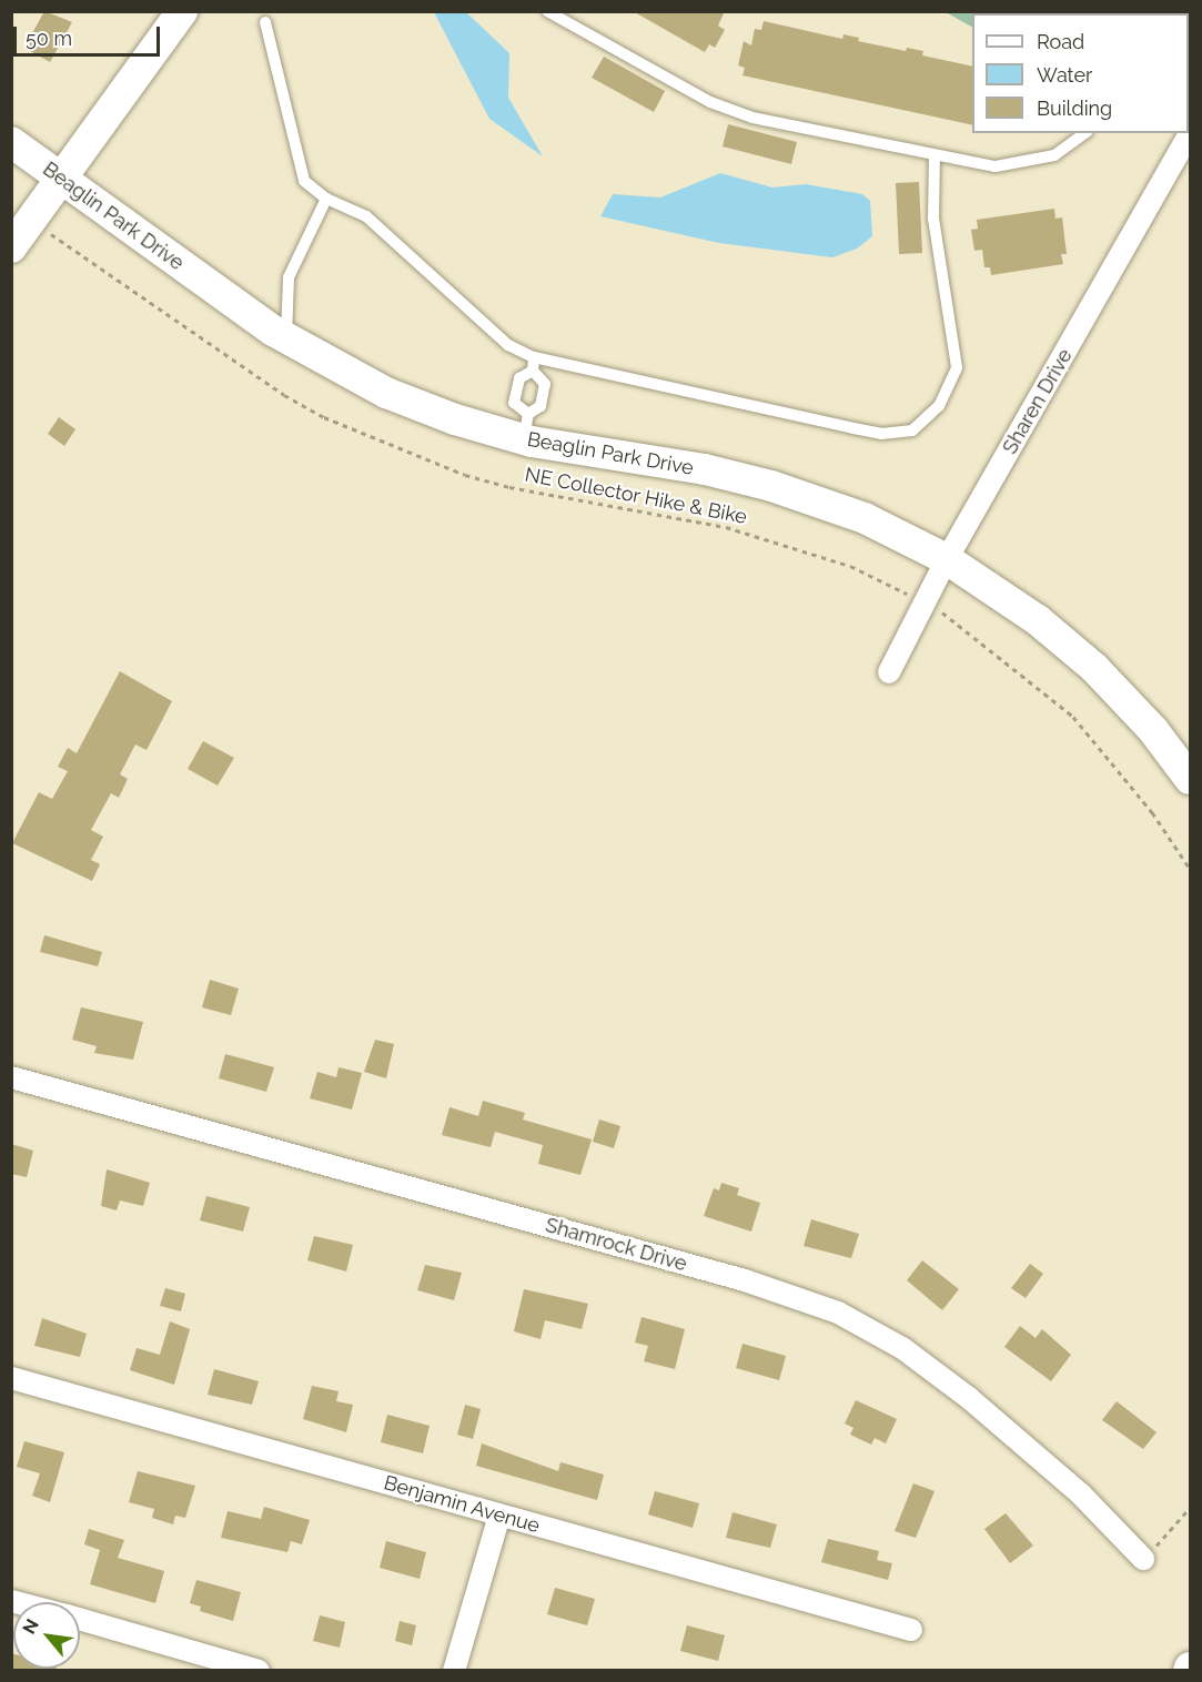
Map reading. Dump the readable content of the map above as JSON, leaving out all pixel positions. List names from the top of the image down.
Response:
{
  "streets": {
    "main road": ["Beaglin Park Drive"],
    "street": ["Sharen Drive", "Shamrock Drive", "Benjamin Avenue"],
    "path": ["NE Collector Hike & Bike"]
  },
  "crossings": [
    ["Beaglin Park Drive", "Sharen Drive"],
    ["Sharen Drive", "NE Collector Hike & Bike"]
  ],
  "legend": ["Road", "Water", "Building"],
  "scale_bar": "50 m",
  "north": "top left"
}
